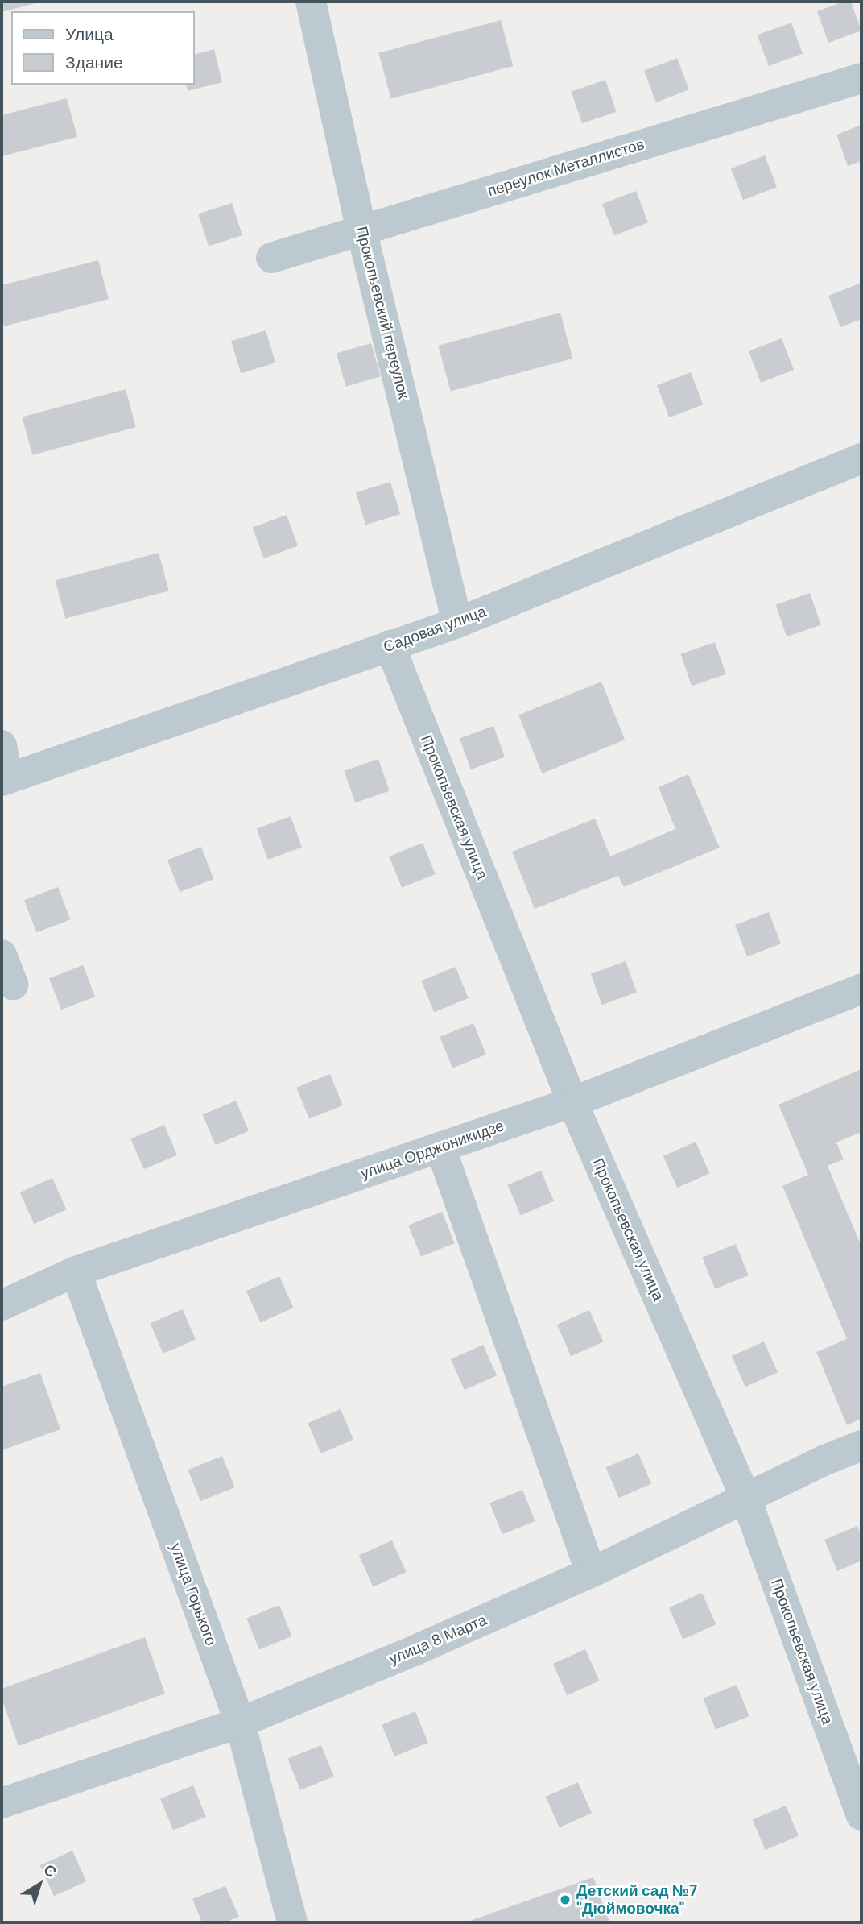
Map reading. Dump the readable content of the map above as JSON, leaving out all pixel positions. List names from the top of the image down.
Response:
{
  "streets": {
    "street": [
      "переулок Металлистов",
      "Прокопьевский переулок",
      "Садовая улица",
      "Прокопьевская улица",
      "улица Орджоникидзе",
      "улица Горького",
      "улица 8 Марта"
    ]
  },
  "crossings": [
    ["переулок Металлистов", "Прокопьевский переулок"],
    ["Прокопьевский переулок", "Садовая улица"],
    ["Садовая улица", "Прокопьевская улица"],
    ["Прокопьевская улица", "улица Орджоникидзе"],
    ["Прокопьевская улица", "улица 8 Марта"],
    ["улица Орджоникидзе", "улица Горького"],
    ["улица Горького", "улица 8 Марта"]
  ],
  "places": ["Детский сад №7 \"Дюймовочка\""],
  "legend": ["Улица", "Здание"],
  "north": "top right"
}
